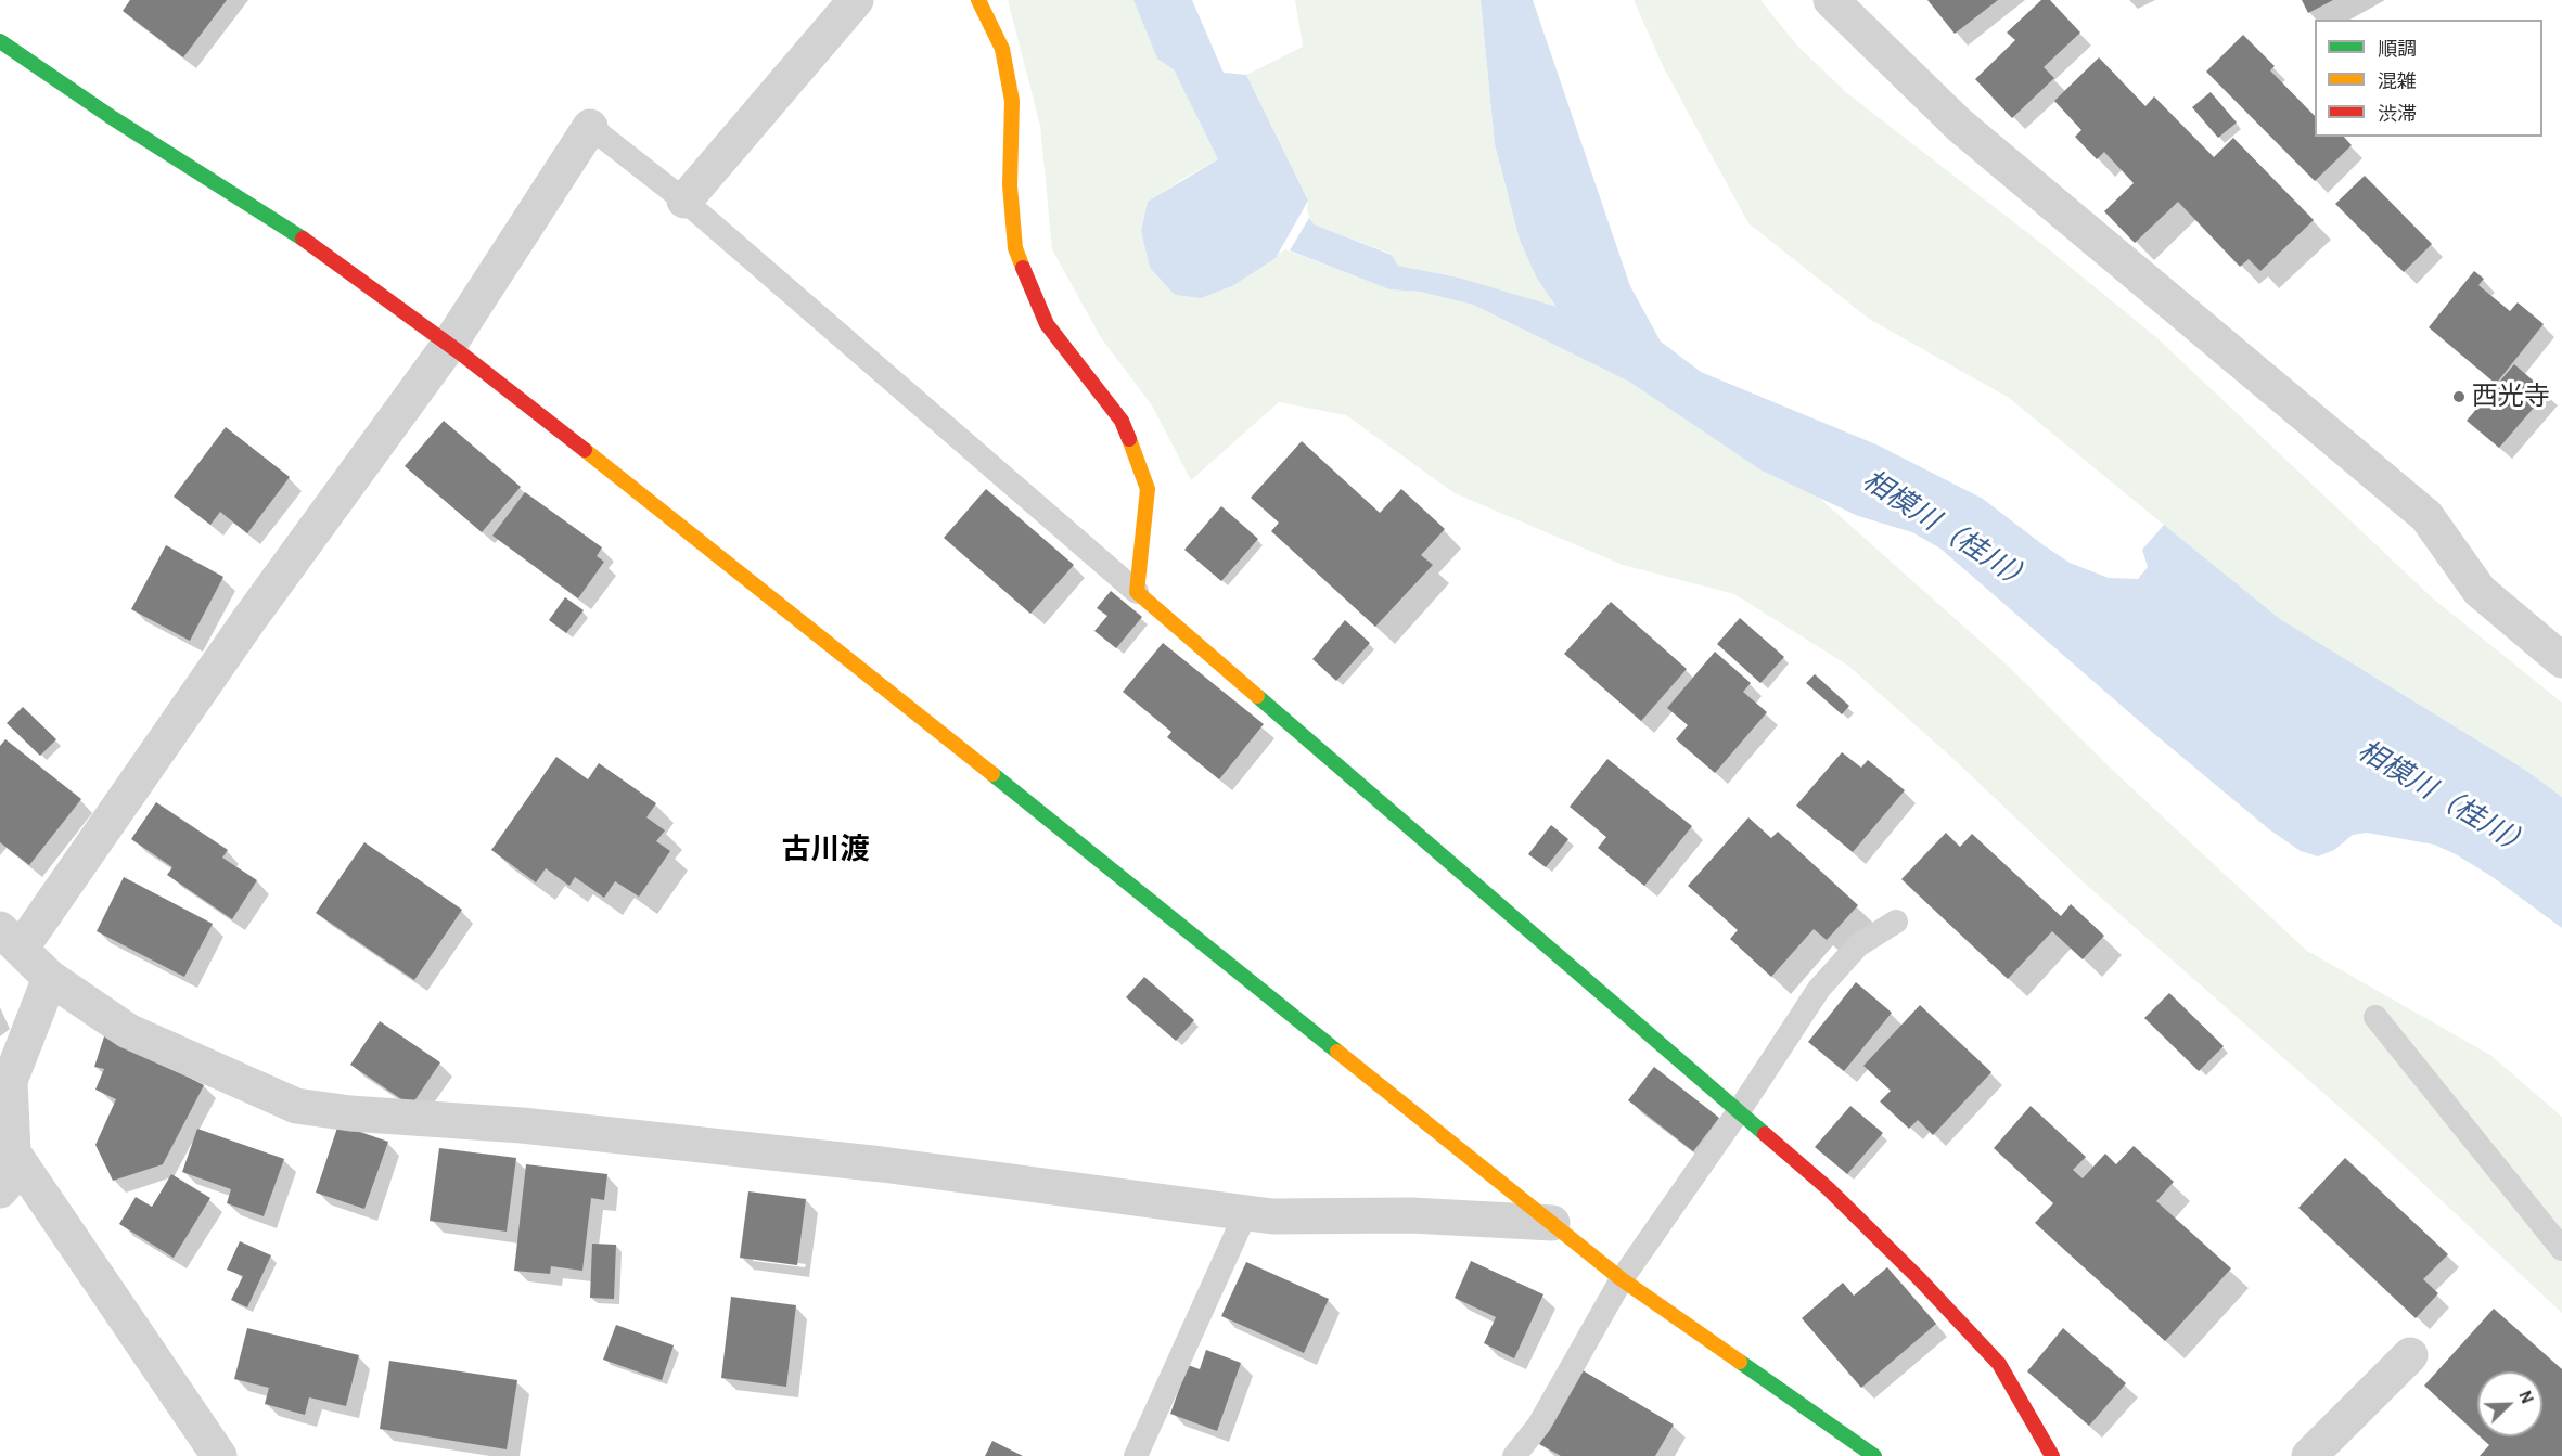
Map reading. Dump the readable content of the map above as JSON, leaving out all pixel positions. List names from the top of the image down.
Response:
{
  "districts": ["古川渡"],
  "water": ["相模川（桂川）"],
  "places": ["西光寺"],
  "legend": ["順調", "混雑", "渋滞"],
  "north": "top right"
}
